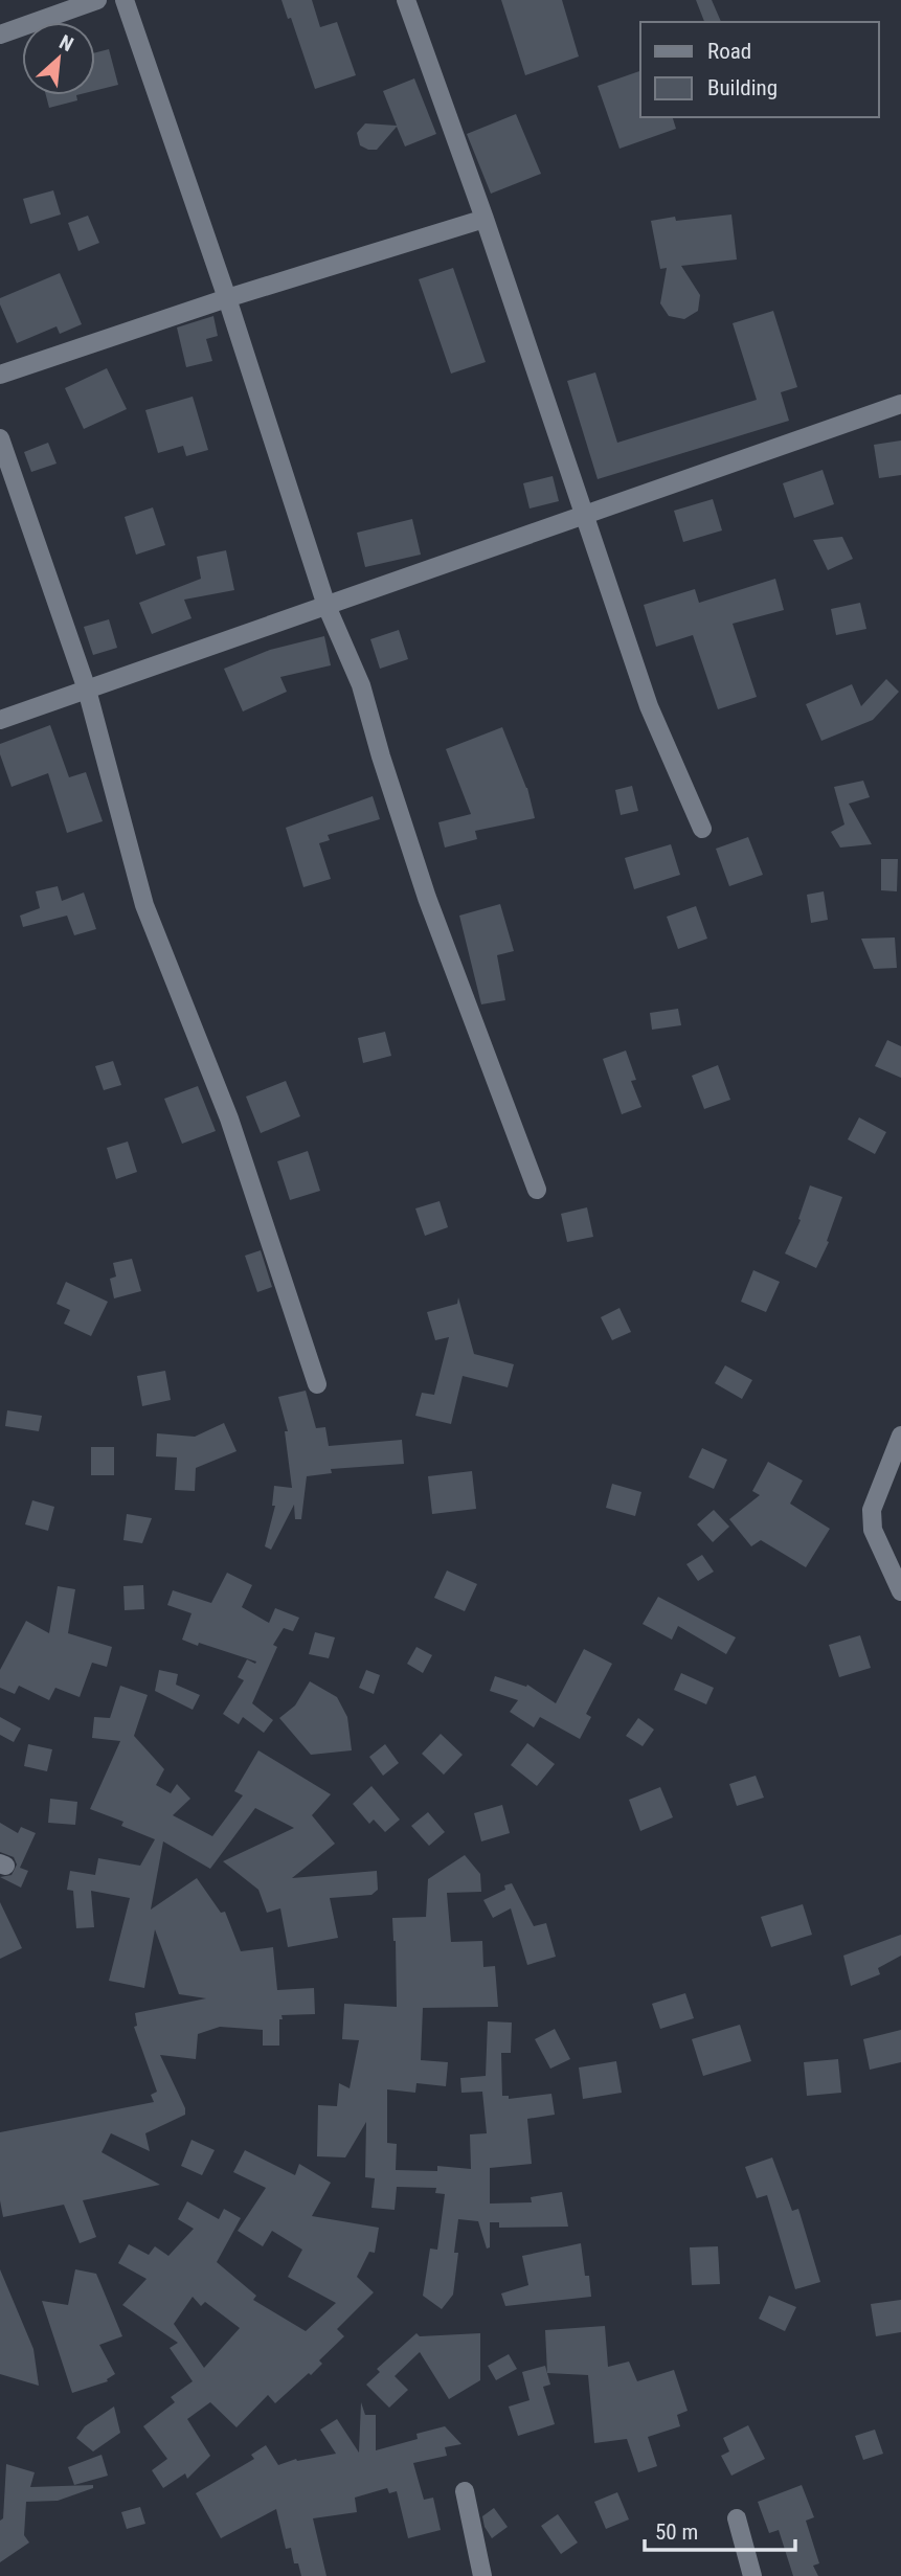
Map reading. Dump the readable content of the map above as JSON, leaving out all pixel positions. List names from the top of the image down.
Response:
{
  "legend": ["Road", "Building"],
  "scale_bar": "50 m",
  "north": "top right"
}
